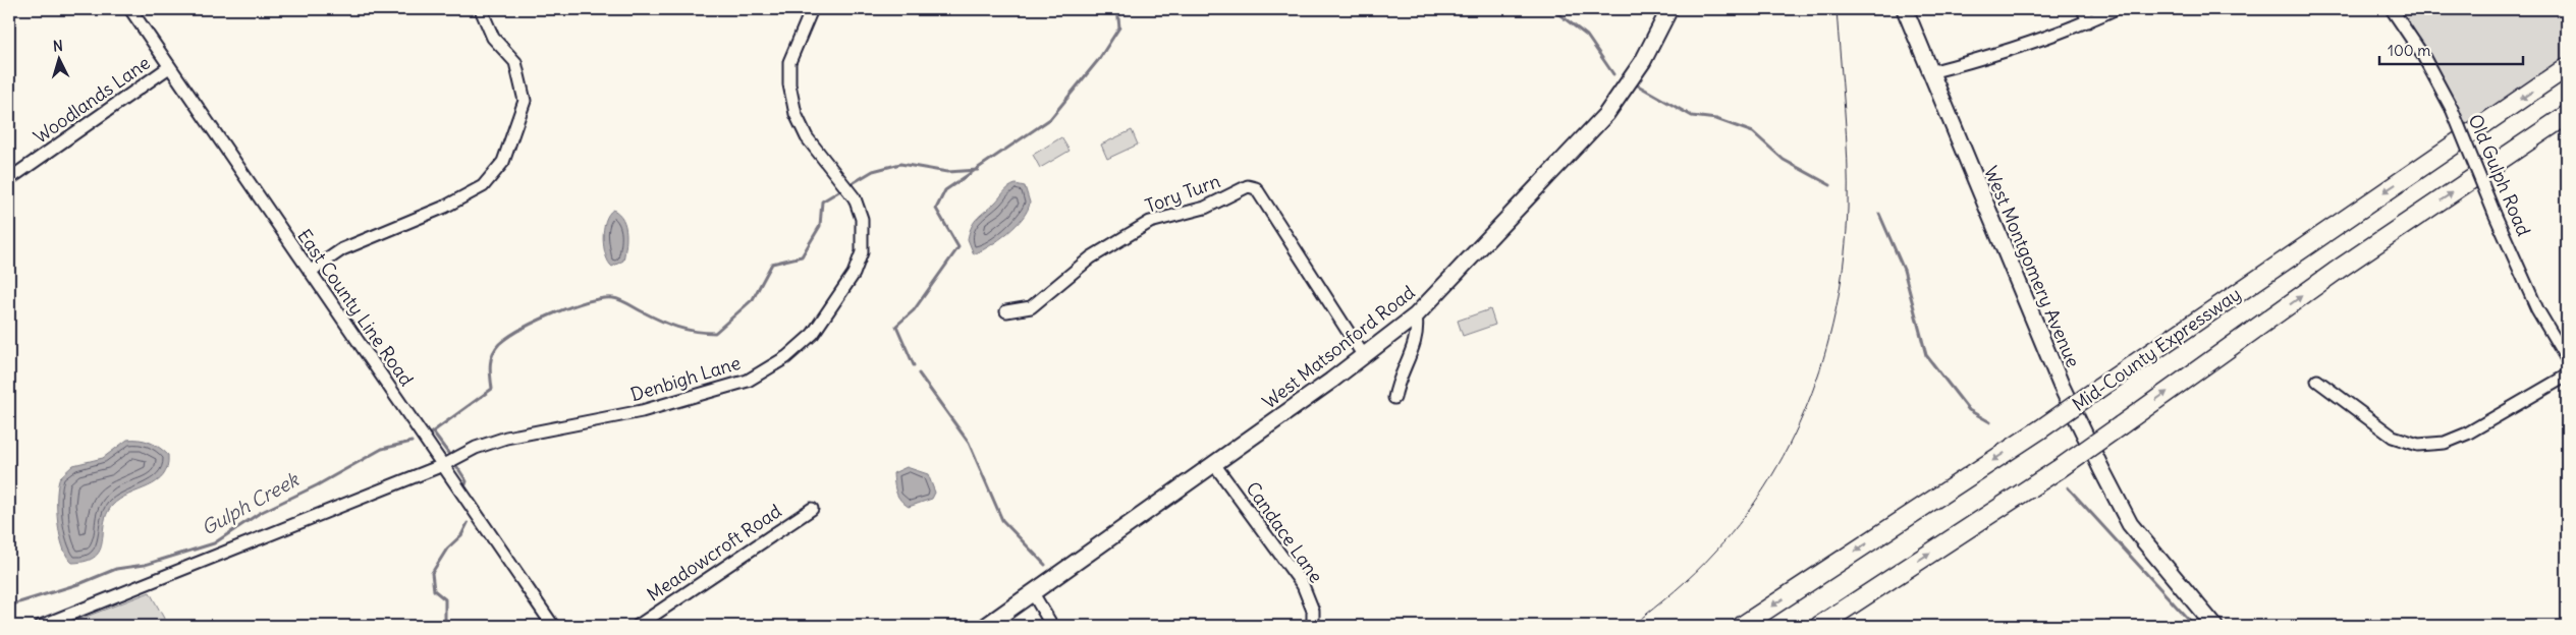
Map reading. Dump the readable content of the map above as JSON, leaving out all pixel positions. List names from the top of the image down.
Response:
{
  "streets": {
    "highway": ["Mid-County Expressway"],
    "main road": ["West Montgomery Avenue", "West Matsonford Road"],
    "street": [
      "Woodlands Lane",
      "Old Gulph Road",
      "Tory Turn",
      "East County Line Road",
      "Denbigh Lane",
      "Candace Lane",
      "Meadowcroft Road"
    ]
  },
  "crossings": [
    ["Woodlands Lane", "East County Line Road"],
    ["Tory Turn", "West Matsonford Road"],
    ["East County Line Road", "Denbigh Lane"],
    ["West Matsonford Road", "Candace Lane"]
  ],
  "water": ["Gulph Creek"],
  "scale_bar": "100 m",
  "north": "top"
}
